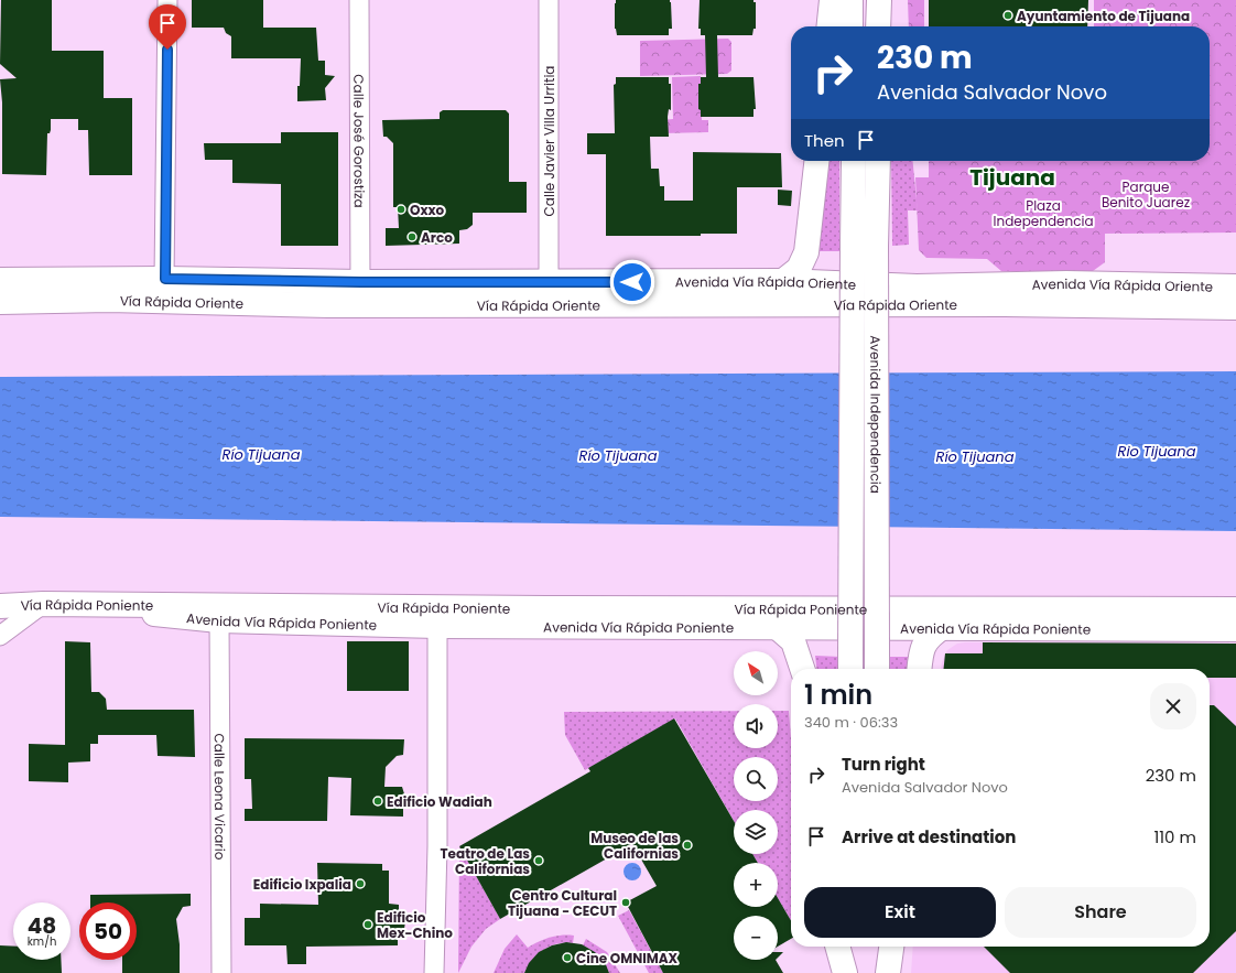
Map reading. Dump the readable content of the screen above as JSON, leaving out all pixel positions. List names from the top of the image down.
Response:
{
  "streets": {
    "main road": [
      "Avenida Vía Rápida Oriente",
      "Vía Rápida Oriente",
      "Avenida Independencia",
      "Vía Rápida Poniente",
      "Avenida Vía Rápida Poniente"
    ],
    "street": ["Calle José Gorostiza", "Calle Javier Villa Urritia", "Calle Leona Vicario"]
  },
  "crossings": [
    ["Calle José Gorostiza", "Avenida Vía Rápida Oriente"],
    ["Calle Javier Villa Urritia", "Avenida Vía Rápida Oriente"],
    ["Avenida Vía Rápida Oriente", "Vía Rápida Oriente"],
    ["Vía Rápida Poniente", "Avenida Vía Rápida Poniente"],
    ["Avenida Vía Rápida Poniente", "Calle Leona Vicario"]
  ],
  "districts": ["Tijuana"],
  "water": ["Rio Tijuana", "Río Tijuana"],
  "parks": ["Parque Benito Juarez", "Plaza Independencia"],
  "places": [
    "Ayuntamiento de Tijuana",
    "Oxxo",
    "Arco",
    "Edificio Wadiah",
    "Museo de las Californias",
    "Teatro de Las Californias",
    "Edificio Ixpalia",
    "Centro Cultural Tijuana - CECUT",
    "Edificio Mex-Chino",
    "Cine OMNIMAX"
  ],
  "north": "top left",
  "page": {
    "turn": ["230 m", "Avenida Salvador Novo"],
    "then": "Then",
    "map_buttons": ["+", "−"],
    "heading": ["1 min", "340 m · 06:33"],
    "list": [
      {
        "name": "Turn right",
        "note": "Avenida Salvador Novo",
        "value": "230 m"
      },
      {
        "name": "Arrive at destination",
        "value": "110 m"
      }
    ],
    "buttons": ["Exit", "Share"],
    "speed": "48 km/h",
    "limit": "50"
  }
}
